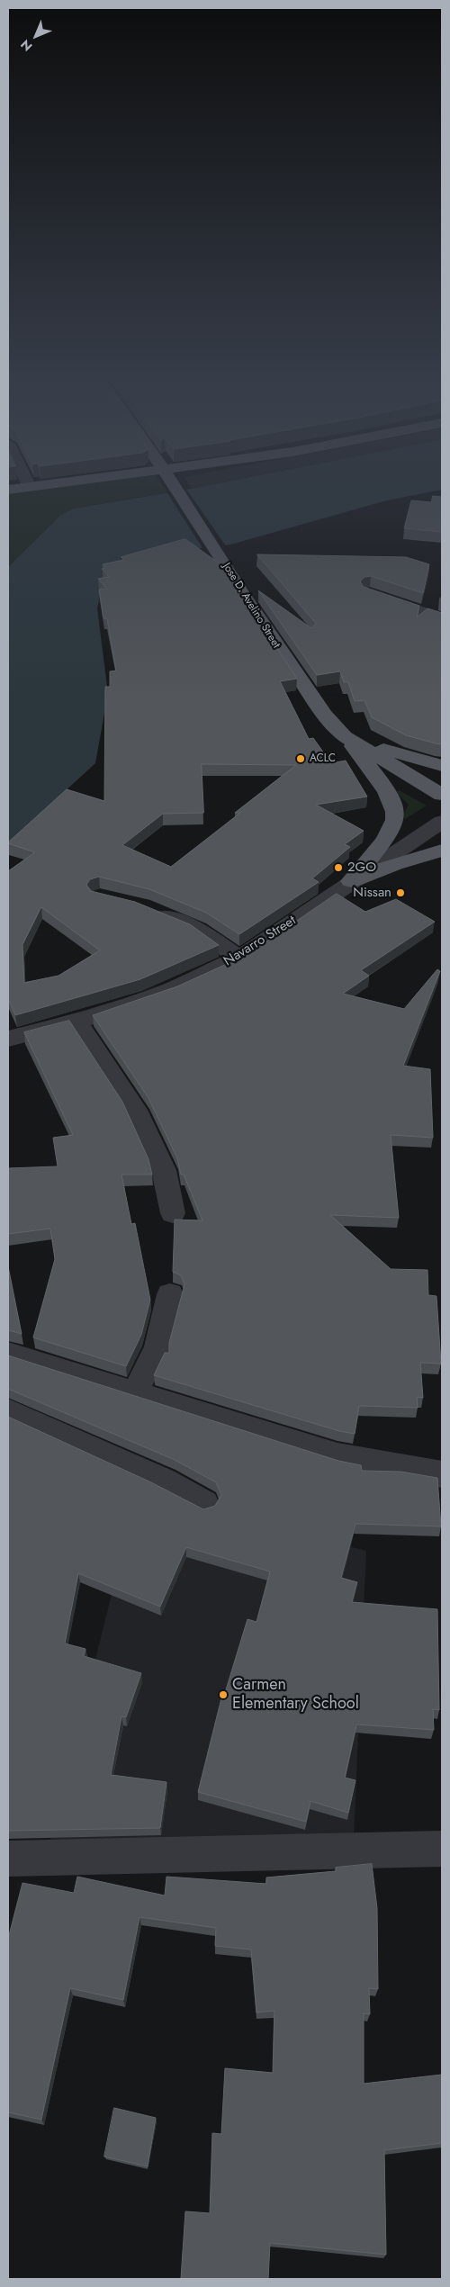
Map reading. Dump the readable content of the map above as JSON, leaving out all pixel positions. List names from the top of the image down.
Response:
{
  "streets": {
    "main road": ["Jose D. Avelino Street"],
    "street": ["Navarro Street"]
  },
  "places": [
    "ACLC",
    "2GO",
    "Nissan",
    "Carmen Elementary School"
  ],
  "north": "bottom left"
}
